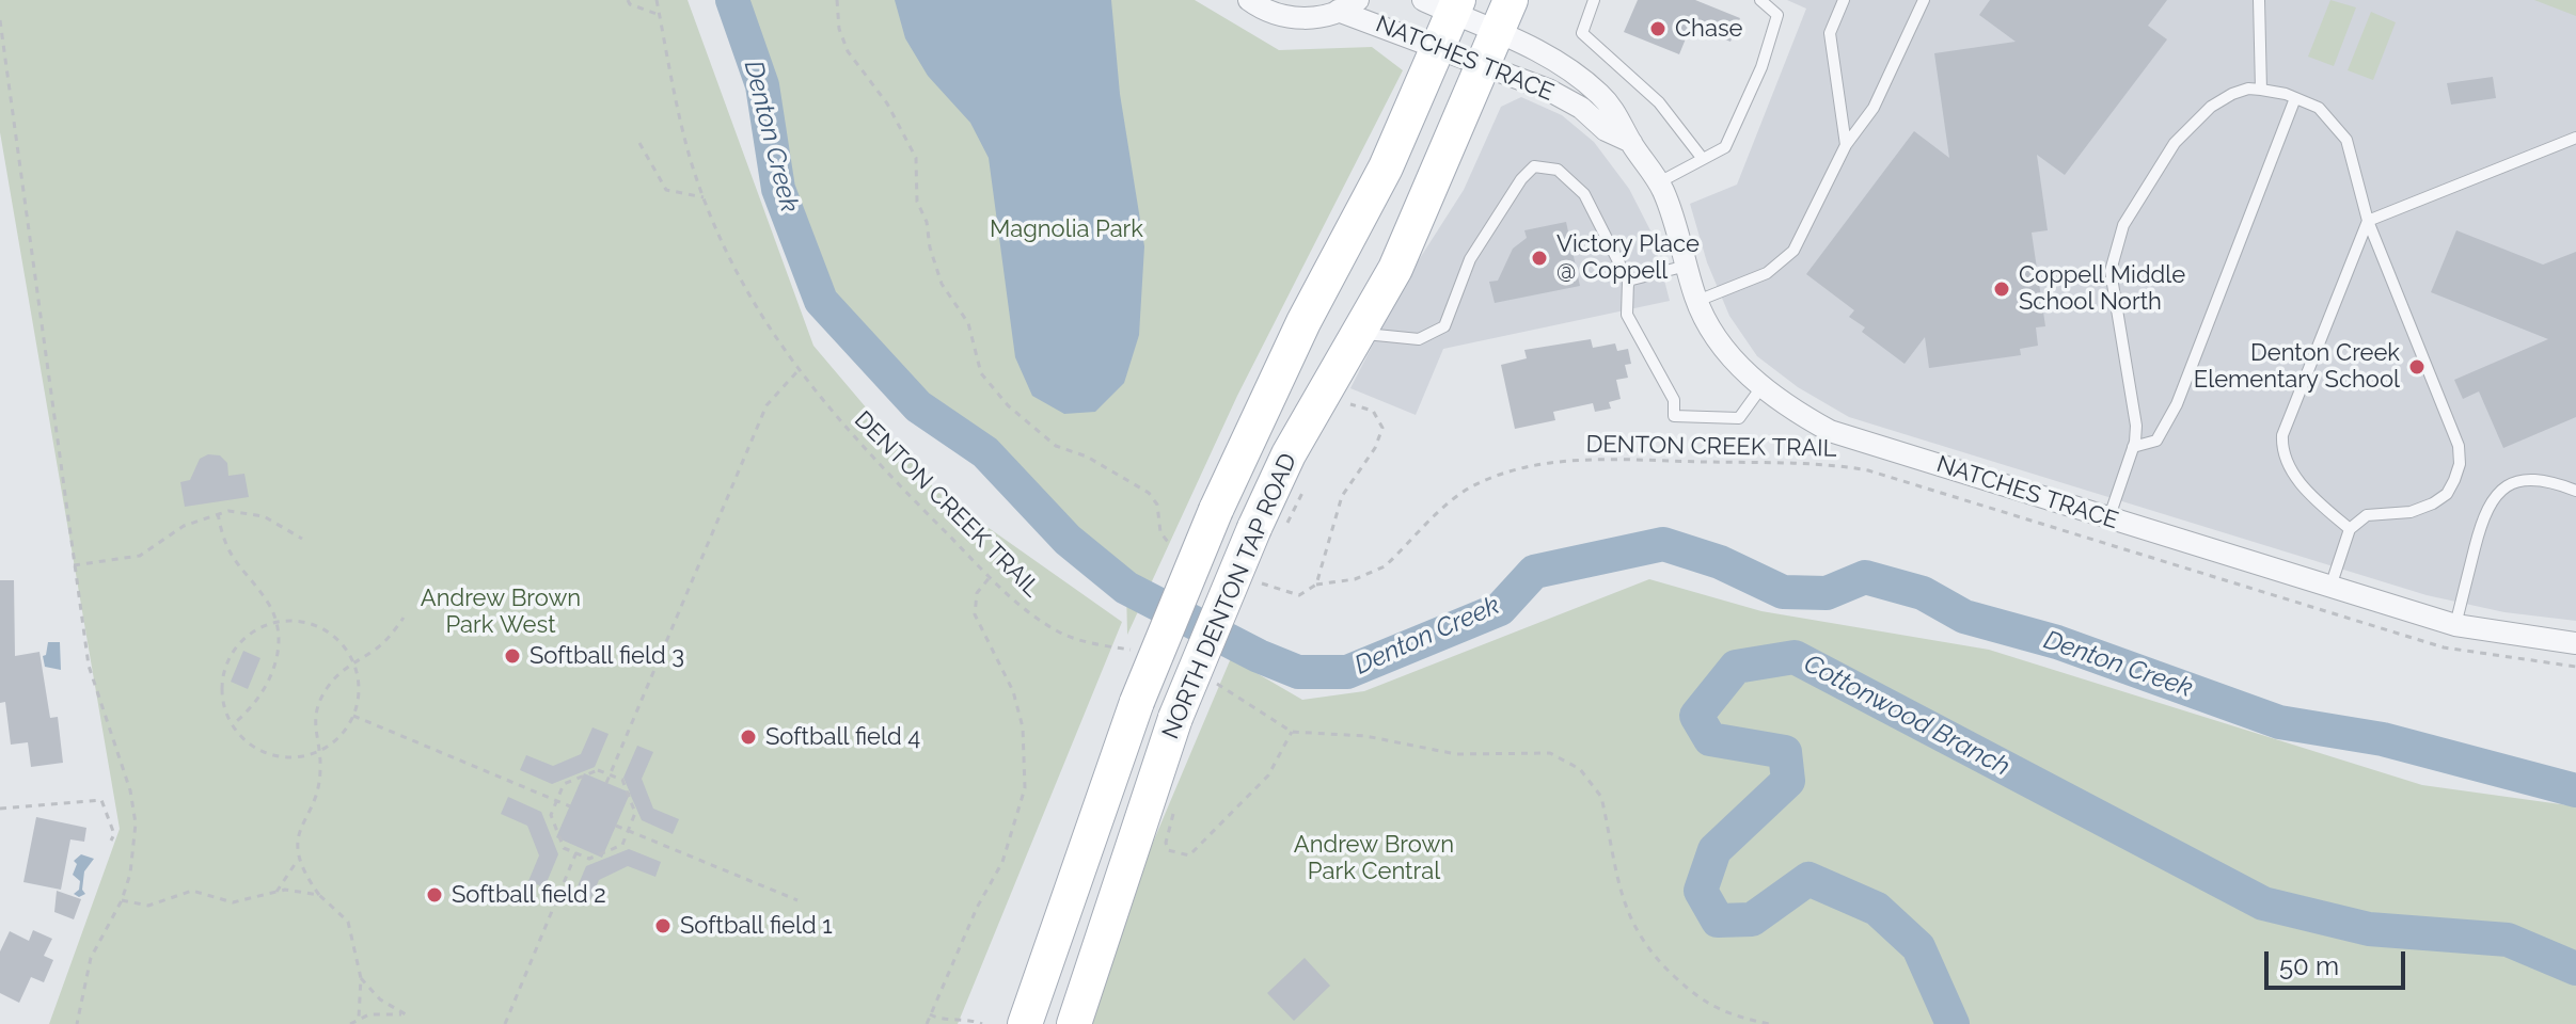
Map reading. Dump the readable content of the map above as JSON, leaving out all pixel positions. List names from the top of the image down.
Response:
{
  "streets": {
    "main road": ["NORTH DENTON TAP ROAD"],
    "street": ["NATCHES TRACE"],
    "path": ["DENTON CREEK TRAIL"]
  },
  "crossings": [
    ["NATCHES TRACE", "NORTH DENTON TAP ROAD"]
  ],
  "water": ["Denton Creek", "Cottonwood Branch"],
  "parks": ["Magnolia Park", "Andrew Brown Park West", "Andrew Brown Park Central"],
  "places": [
    "Chase",
    "Victory Place @ Coppell",
    "Coppell Middle School North",
    "Denton Creek Elementary School",
    "Softball field 3",
    "Softball field 4",
    "Softball field 2",
    "Softball field 1"
  ],
  "scale_bar": "50 m"
}
